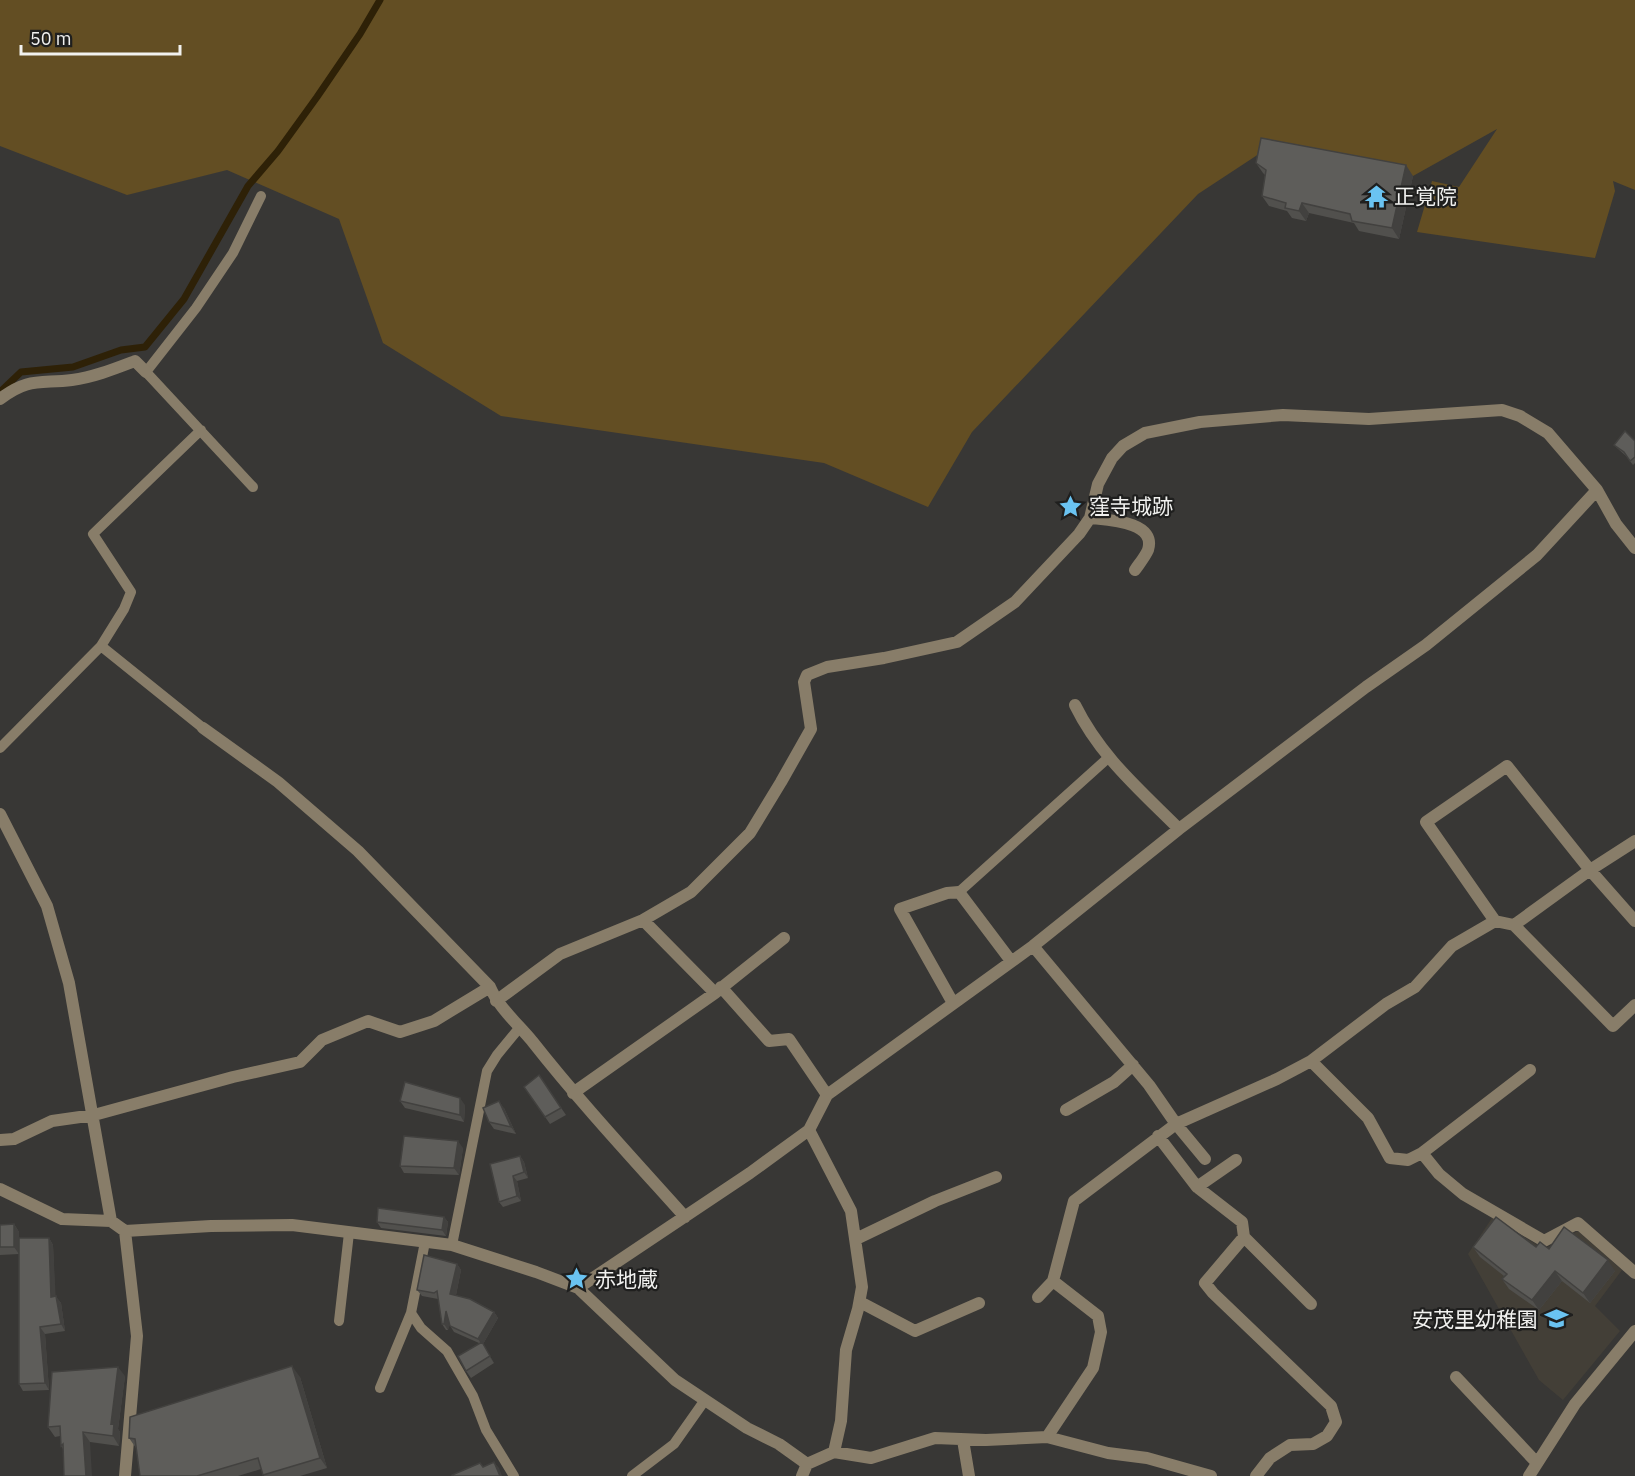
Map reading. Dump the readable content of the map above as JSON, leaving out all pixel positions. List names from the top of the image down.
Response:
{
  "places": {
    "temple": ["正覚院"],
    "place": ["窪寺城跡", "赤地蔵"],
    "school or university": ["安茂里幼稚園"]
  },
  "scale_bar": "50 m"
}
